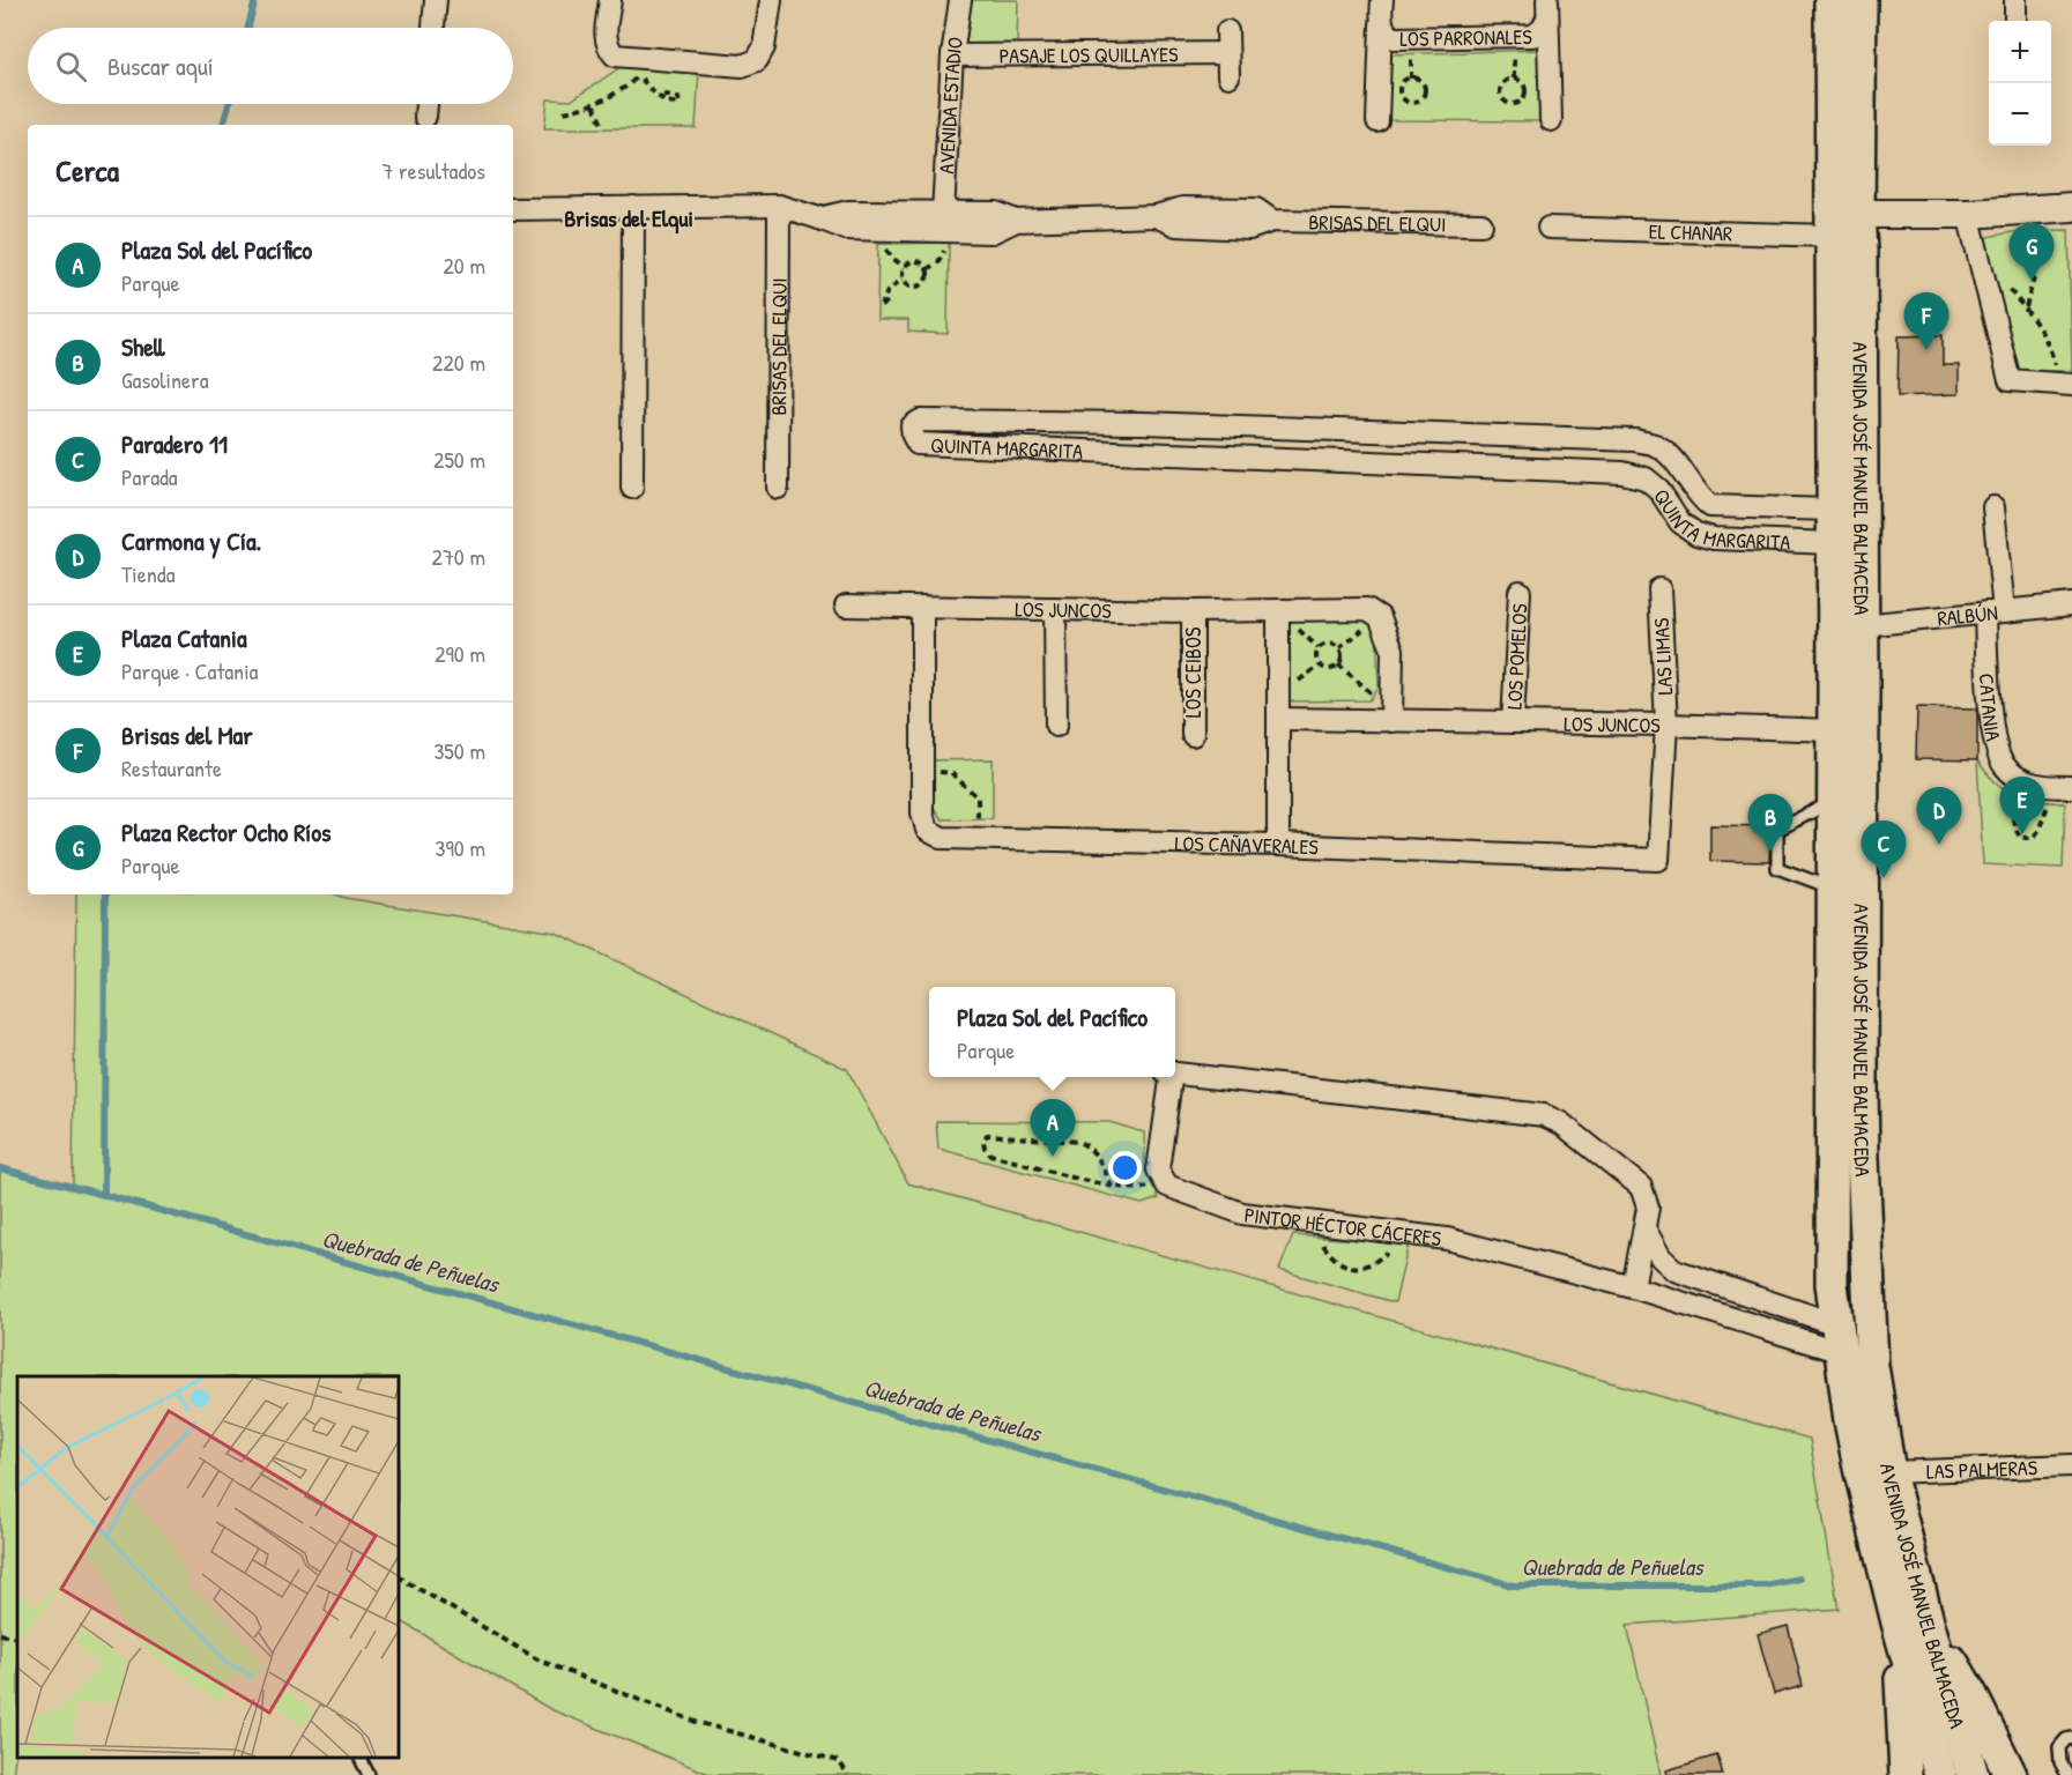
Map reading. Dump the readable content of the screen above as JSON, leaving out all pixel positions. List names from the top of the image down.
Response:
{
  "streets": {
    "main road": ["AVENIDA JOSÉ MANUEL BALMACEDA"],
    "street": [
      "LOS PARRONALES",
      "PASAJE LOS QUILLAYES",
      "AVENIDA ESTADIO",
      "BRISAS DEL ELQUI",
      "EL CHAÑAR",
      "QUINTA MARGARITA",
      "LOS JUNCOS",
      "RALBÚN",
      "LAS LIMAS",
      "LOS POMELOS",
      "LOS CEIBOS",
      "CATANIA",
      "LOS CAÑAVERALES",
      "PINTOR HÉCTOR CÁCERES",
      "LAS PALMERAS"
    ]
  },
  "crossings": [
    ["PASAJE LOS QUILLAYES", "AVENIDA ESTADIO"],
    ["AVENIDA ESTADIO", "BRISAS DEL ELQUI"],
    ["EL CHAÑAR", "AVENIDA JOSÉ MANUEL BALMACEDA"],
    ["QUINTA MARGARITA", "AVENIDA JOSÉ MANUEL BALMACEDA"],
    ["AVENIDA JOSÉ MANUEL BALMACEDA", "LOS JUNCOS"],
    ["AVENIDA JOSÉ MANUEL BALMACEDA", "RALBÚN"],
    ["AVENIDA JOSÉ MANUEL BALMACEDA", "PINTOR HÉCTOR CÁCERES"],
    ["AVENIDA JOSÉ MANUEL BALMACEDA", "LAS PALMERAS"],
    ["LOS JUNCOS", "LAS LIMAS"],
    ["LOS JUNCOS", "LOS POMELOS"],
    ["LOS JUNCOS", "LOS CEIBOS"],
    ["LOS JUNCOS", "LOS CAÑAVERALES"],
    ["RALBÚN", "CATANIA"],
    ["LAS LIMAS", "LOS CAÑAVERALES"]
  ],
  "districts": ["Brisas del Elqui"],
  "water": ["Quebrada de Peñuelas"],
  "page": {
    "map_buttons": ["+", "−"],
    "search": "Buscar aquí",
    "heading": ["Cerca", "7 resultados"],
    "list": [
      {
        "mark": "A",
        "name": "Plaza Sol del Pacífico",
        "note": "Parque",
        "value": "20 m"
      },
      {
        "mark": "B",
        "name": "Shell",
        "note": "Gasolinera",
        "value": "220 m"
      },
      {
        "mark": "C",
        "name": "Paradero 11",
        "note": "Parada",
        "value": "250 m"
      },
      {
        "mark": "D",
        "name": "Carmona y Cía.",
        "note": "Tienda",
        "value": "270 m"
      },
      {
        "mark": "E",
        "name": "Plaza Catania",
        "note": "Parque · Catania",
        "value": "290 m"
      },
      {
        "mark": "F",
        "name": "Brisas del Mar",
        "note": "Restaurante",
        "value": "350 m"
      },
      {
        "mark": "G",
        "name": "Plaza Rector Ocho Ríos",
        "note": "Parque",
        "value": "390 m"
      }
    ],
    "pins": [
      "G",
      "F",
      "E",
      "D",
      "B",
      "C",
      "A"
    ],
    "popup": ["Plaza Sol del Pacífico", "Parque"]
  }
}
